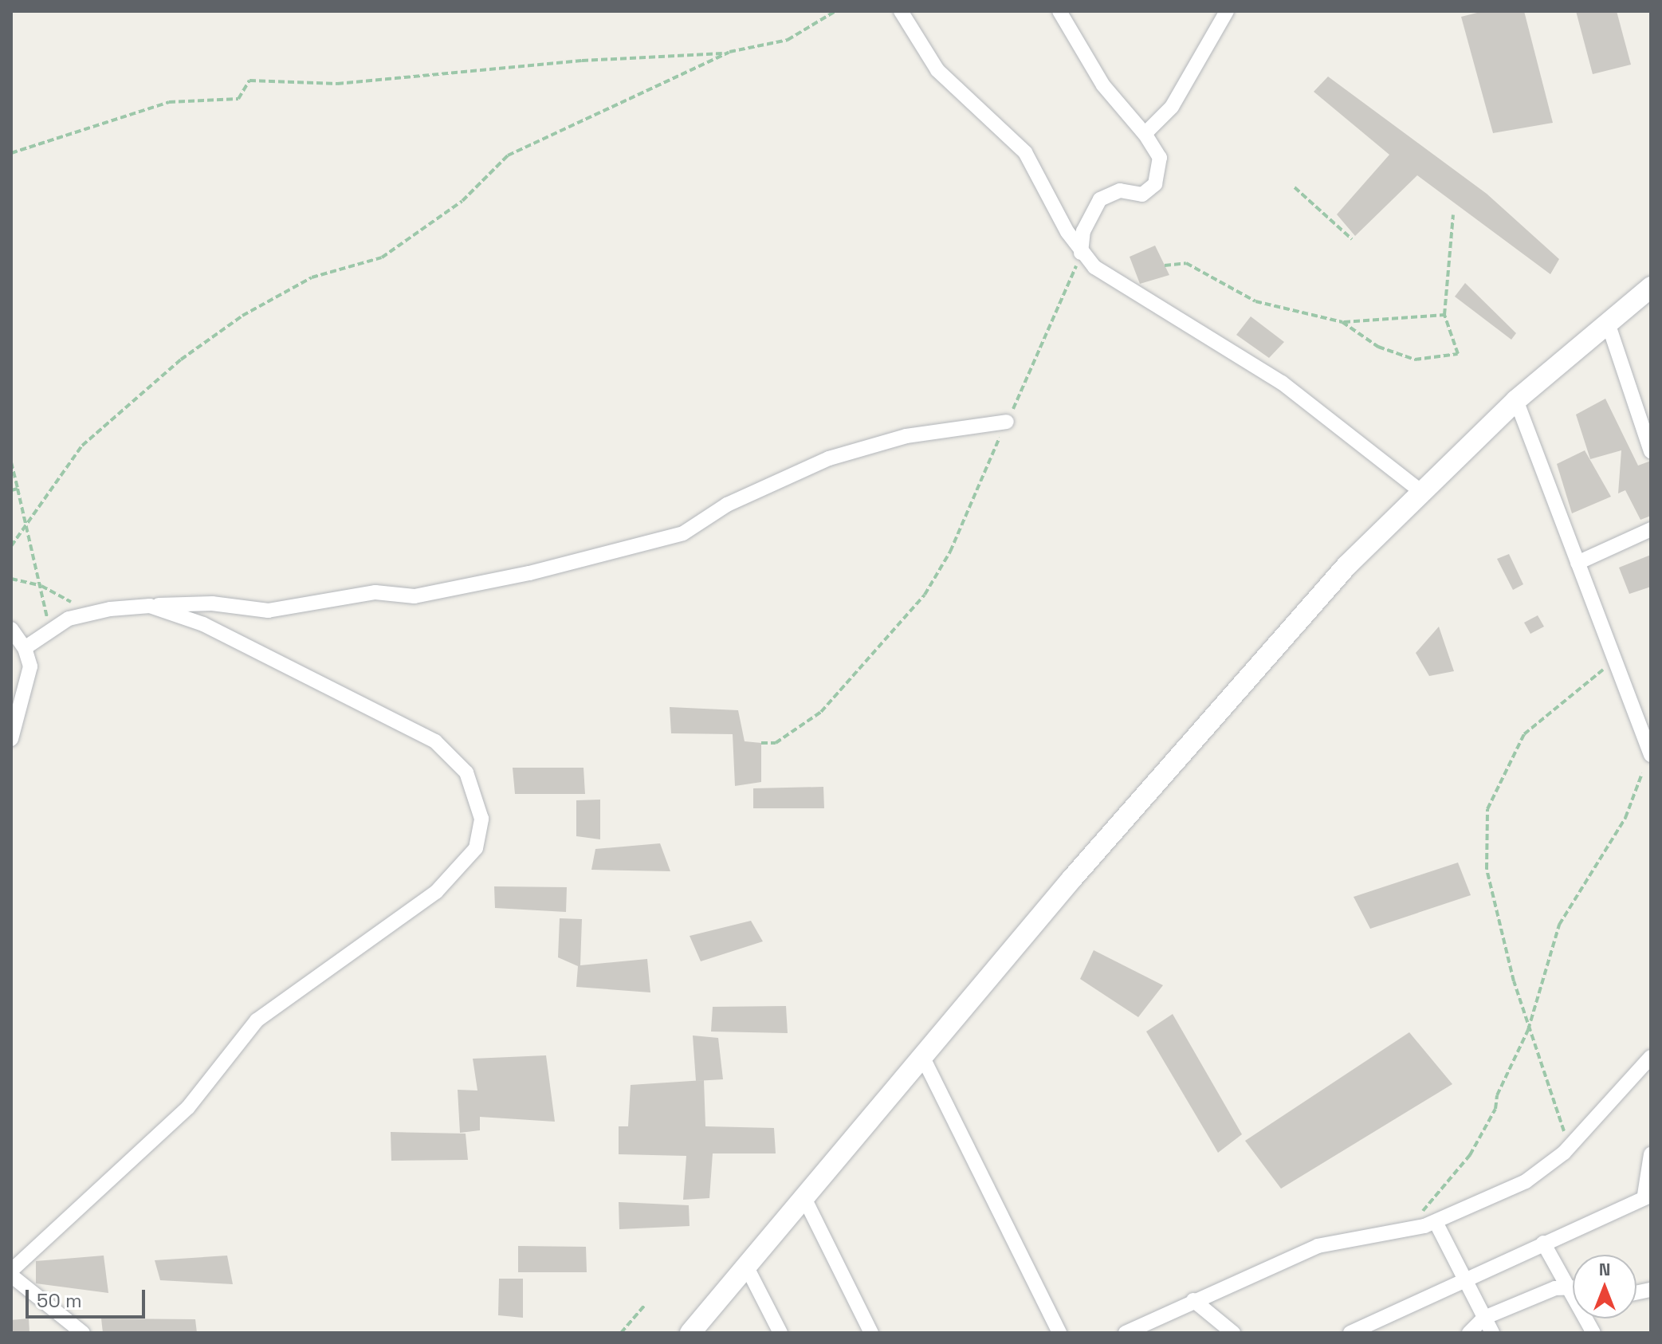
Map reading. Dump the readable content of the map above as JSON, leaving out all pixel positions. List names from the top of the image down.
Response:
{
  "scale_bar": "50 m",
  "north": "top"
}
